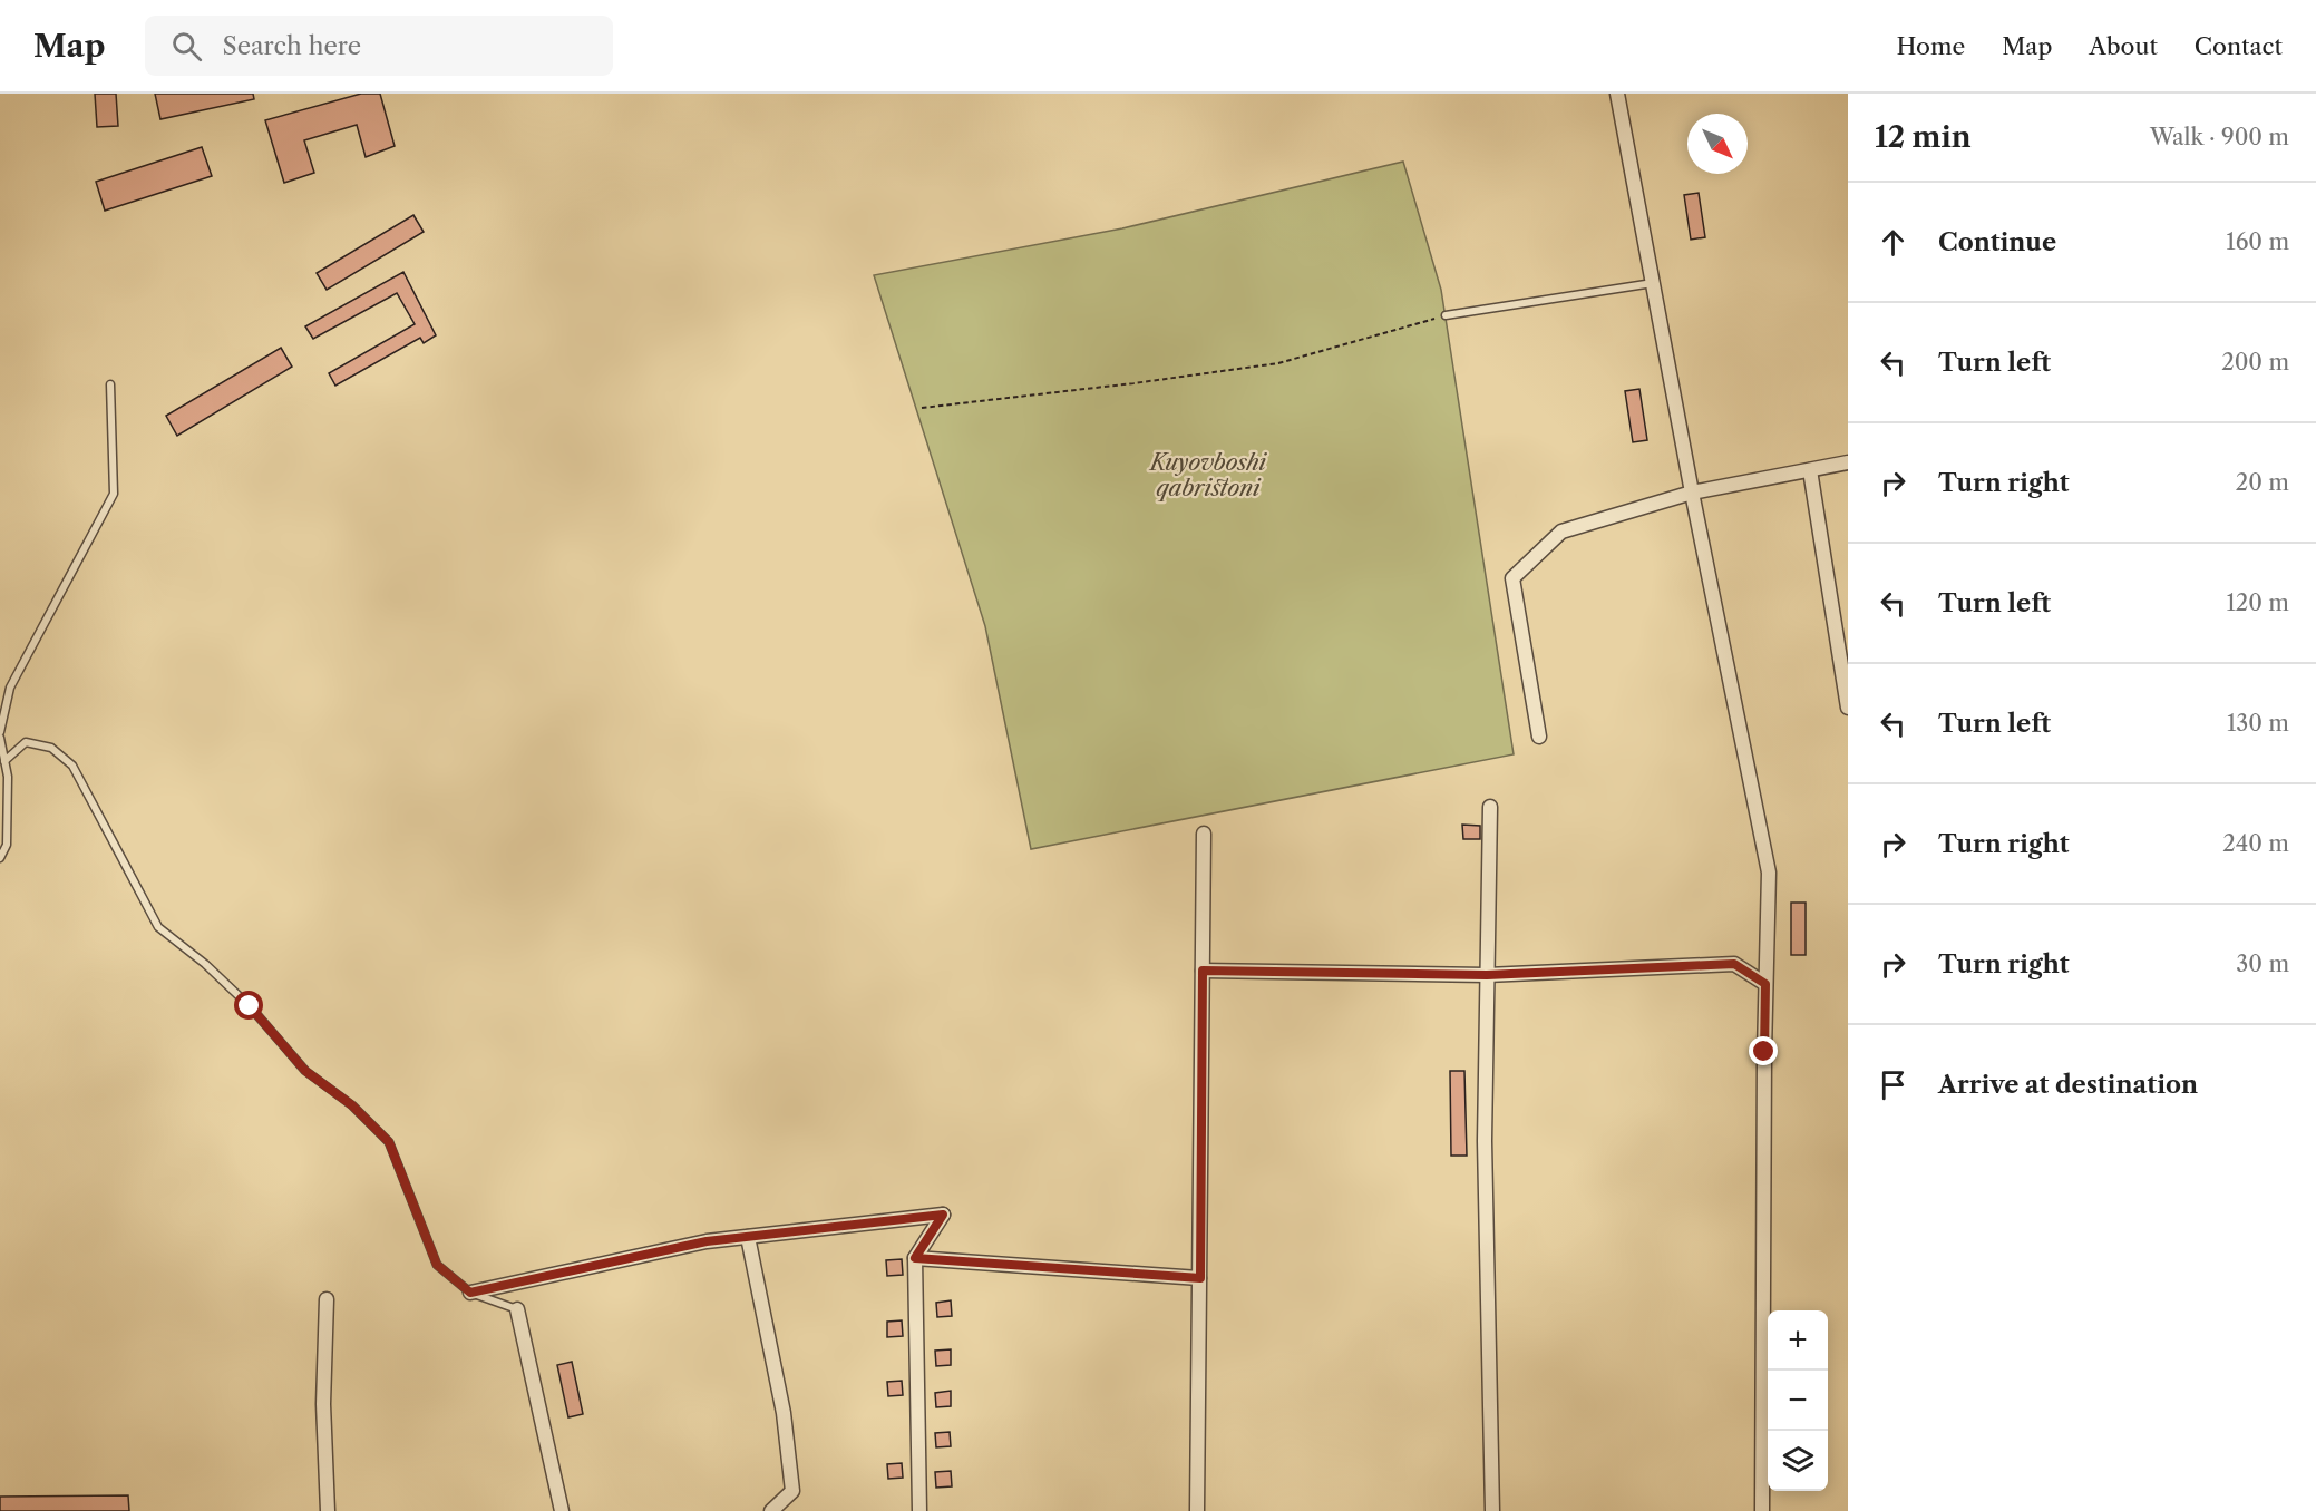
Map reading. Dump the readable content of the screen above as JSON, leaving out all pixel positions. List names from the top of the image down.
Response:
{
  "parks": ["Kuyovboshi qabristoni"],
  "north": "bottom right",
  "page": {
    "header": "Map",
    "search": "Search here",
    "nav": [
      "Home",
      "Map",
      "About",
      "Contact"
    ],
    "heading": ["12 min", "Walk · 900 m"],
    "list": [
      ["Continue", "160 m"],
      ["Turn left", "200 m"],
      ["Turn right", "20 m"],
      ["Turn left", "120 m"],
      ["Turn left", "130 m"],
      ["Turn right", "240 m"],
      ["Turn right", "30 m"],
      "Arrive at destination"
    ],
    "map_buttons": ["+", "−"]
  }
}
